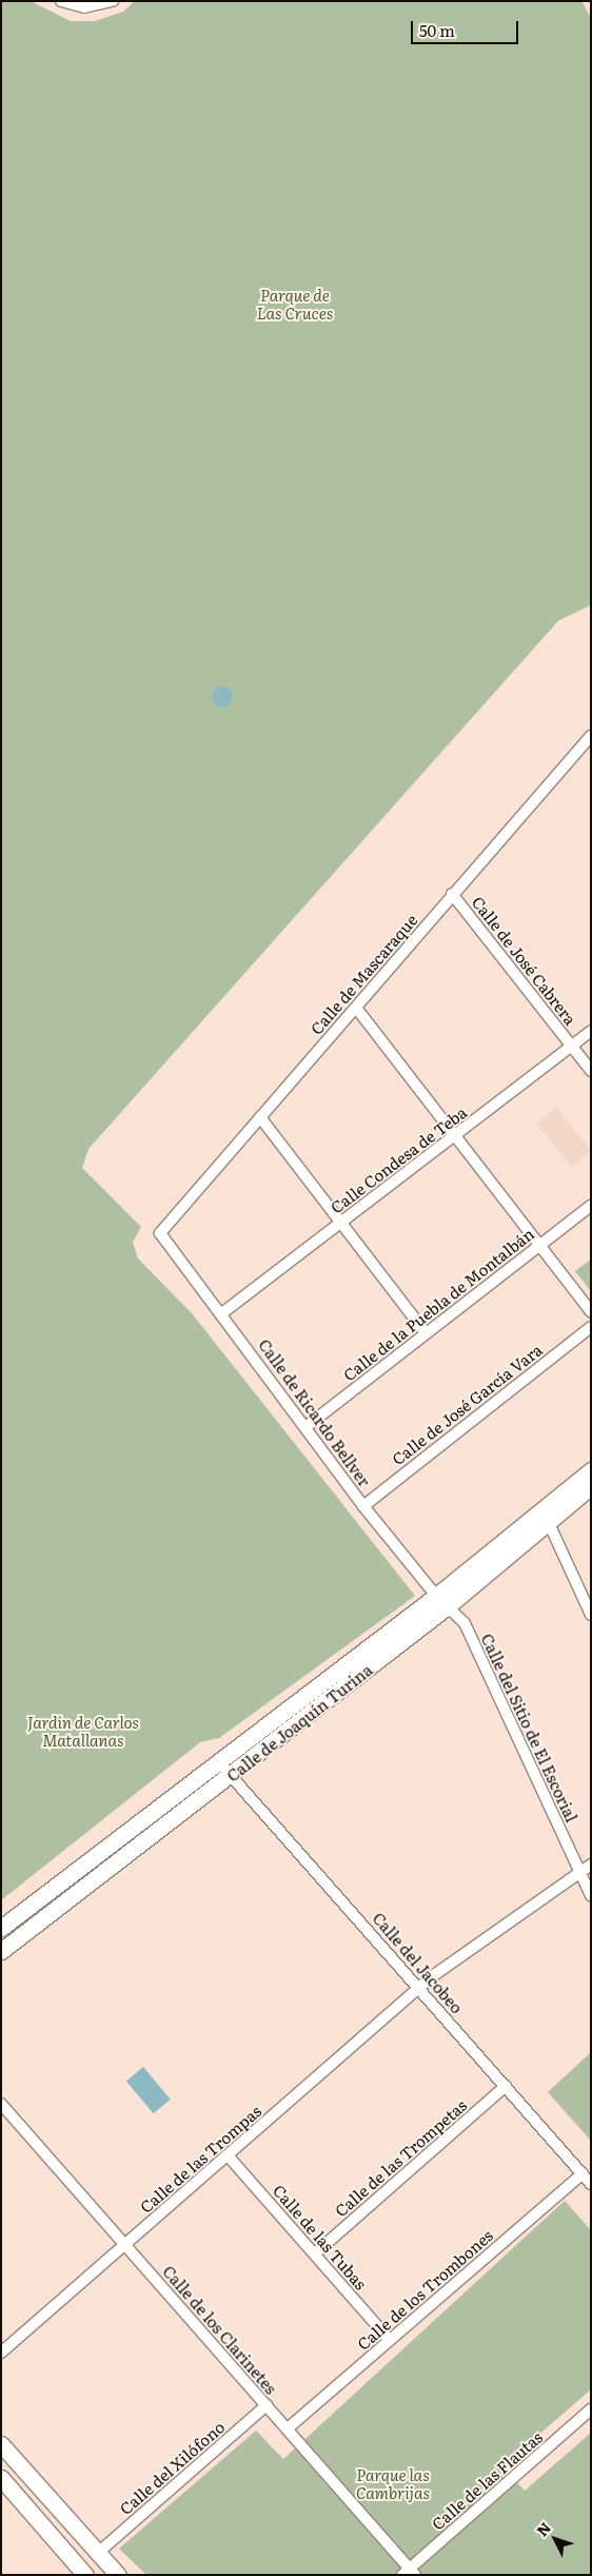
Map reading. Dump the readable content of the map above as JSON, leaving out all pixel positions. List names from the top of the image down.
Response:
{
  "streets": {
    "main road": ["Calle de Joaquín Turina"],
    "street": [
      "Calle de José Cabrera",
      "Calle de Mascaraque",
      "Calle Condesa de Teba",
      "Calle de la Puebla de Montalbán",
      "Calle de José García Vara",
      "Calle de Ricardo Bellver",
      "Calle del Sitio de El Escorial",
      "Calle del Jacobeo",
      "Calle de las Trompetas",
      "Calle de las Trompas",
      "Calle de las Tubas",
      "Calle de los Trombones",
      "Calle de los Clarinetes",
      "Calle del Xilófono",
      "Calle de las Flautas"
    ]
  },
  "crossings": [
    ["Calle de José Cabrera", "Calle de Mascaraque"],
    ["Calle de José Cabrera", "Calle Condesa de Teba"],
    ["Calle de Mascaraque", "Calle de Ricardo Bellver"],
    ["Calle Condesa de Teba", "Calle de Ricardo Bellver"],
    ["Calle de la Puebla de Montalbán", "Calle de Ricardo Bellver"],
    ["Calle de José García Vara", "Calle de Ricardo Bellver"],
    ["Calle de Ricardo Bellver", "Calle de Joaquín Turina"],
    ["Calle de Ricardo Bellver", "Calle del Sitio de El Escorial"],
    ["Calle de Joaquín Turina", "Calle del Sitio de El Escorial"],
    ["Calle de Joaquín Turina", "Calle del Jacobeo"],
    ["Calle del Sitio de El Escorial", "Calle de las Trompas"],
    ["Calle del Jacobeo", "Calle de las Trompetas"],
    ["Calle del Jacobeo", "Calle de las Trompas"],
    ["Calle del Jacobeo", "Calle de los Trombones"],
    ["Calle de las Trompetas", "Calle de las Tubas"],
    ["Calle de las Trompas", "Calle de las Tubas"],
    ["Calle de las Trompas", "Calle de los Clarinetes"],
    ["Calle de las Tubas", "Calle de los Trombones"],
    ["Calle de los Trombones", "Calle de los Clarinetes"],
    ["Calle de los Clarinetes", "Calle del Xilófono"],
    ["Calle de los Clarinetes", "Calle de las Flautas"]
  ],
  "parks": ["Parque de Las Cruces", "Jardín de Carlos Matallanas", "Parque las Cambrijas"],
  "scale_bar": "50 m",
  "north": "top left"
}
